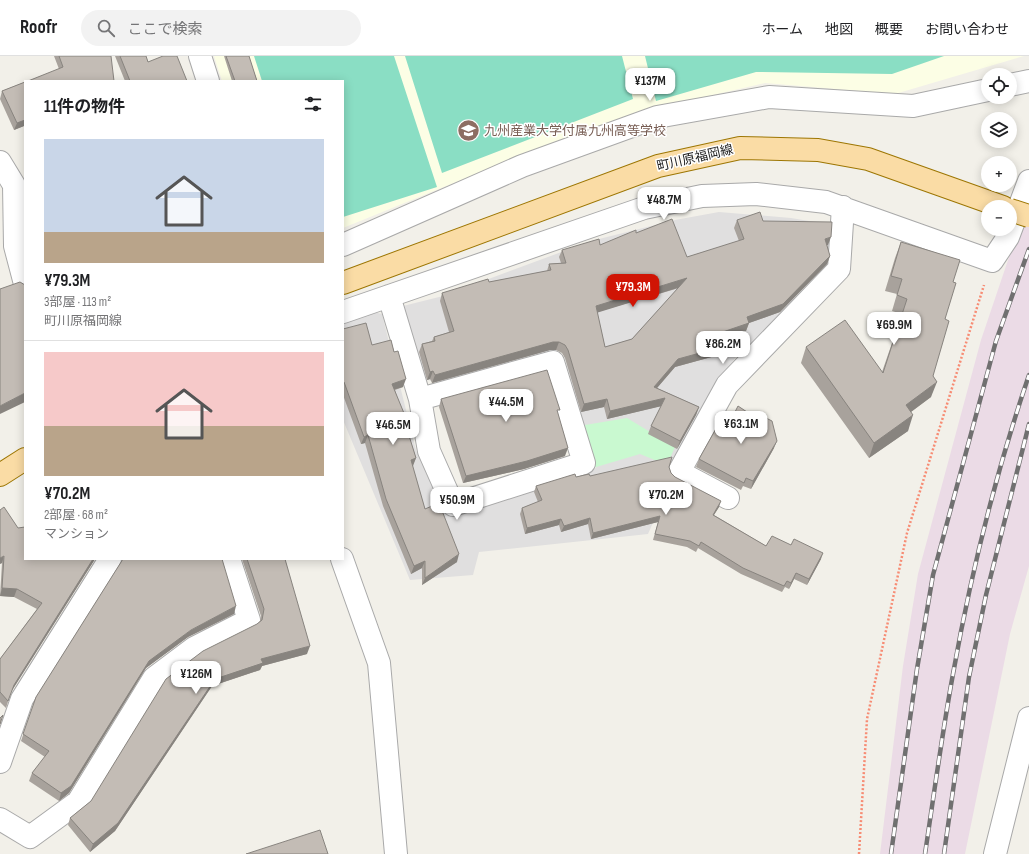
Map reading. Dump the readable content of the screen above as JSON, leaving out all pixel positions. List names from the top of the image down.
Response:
{
  "streets": {
    "main road": ["町川原福岡線"]
  },
  "places": {
    "school or university": ["九州産業大学付属九州高等学校"]
  },
  "page": {
    "header": "Roofr",
    "search": "ここで検索",
    "nav": [
      "ホーム",
      "地図",
      "概要",
      "お問い合わせ"
    ],
    "map_buttons": ["+", "−"],
    "price": [
      "¥137M",
      "¥48.7M",
      "¥79.3M",
      "¥69.9M",
      "¥86.2M",
      "¥44.5M",
      "¥63.1M",
      "¥46.5M",
      "¥70.2M",
      "¥50.9M",
      "¥126M"
    ],
    "heading": "11件の物件",
    "list": [
      {
        "name": "¥79.3M",
        "note": "3部屋 · 113 m² · 町川原福岡線"
      },
      {
        "name": "¥70.2M",
        "note": "2部屋 · 68 m² · マンション"
      }
    ]
  }
}
